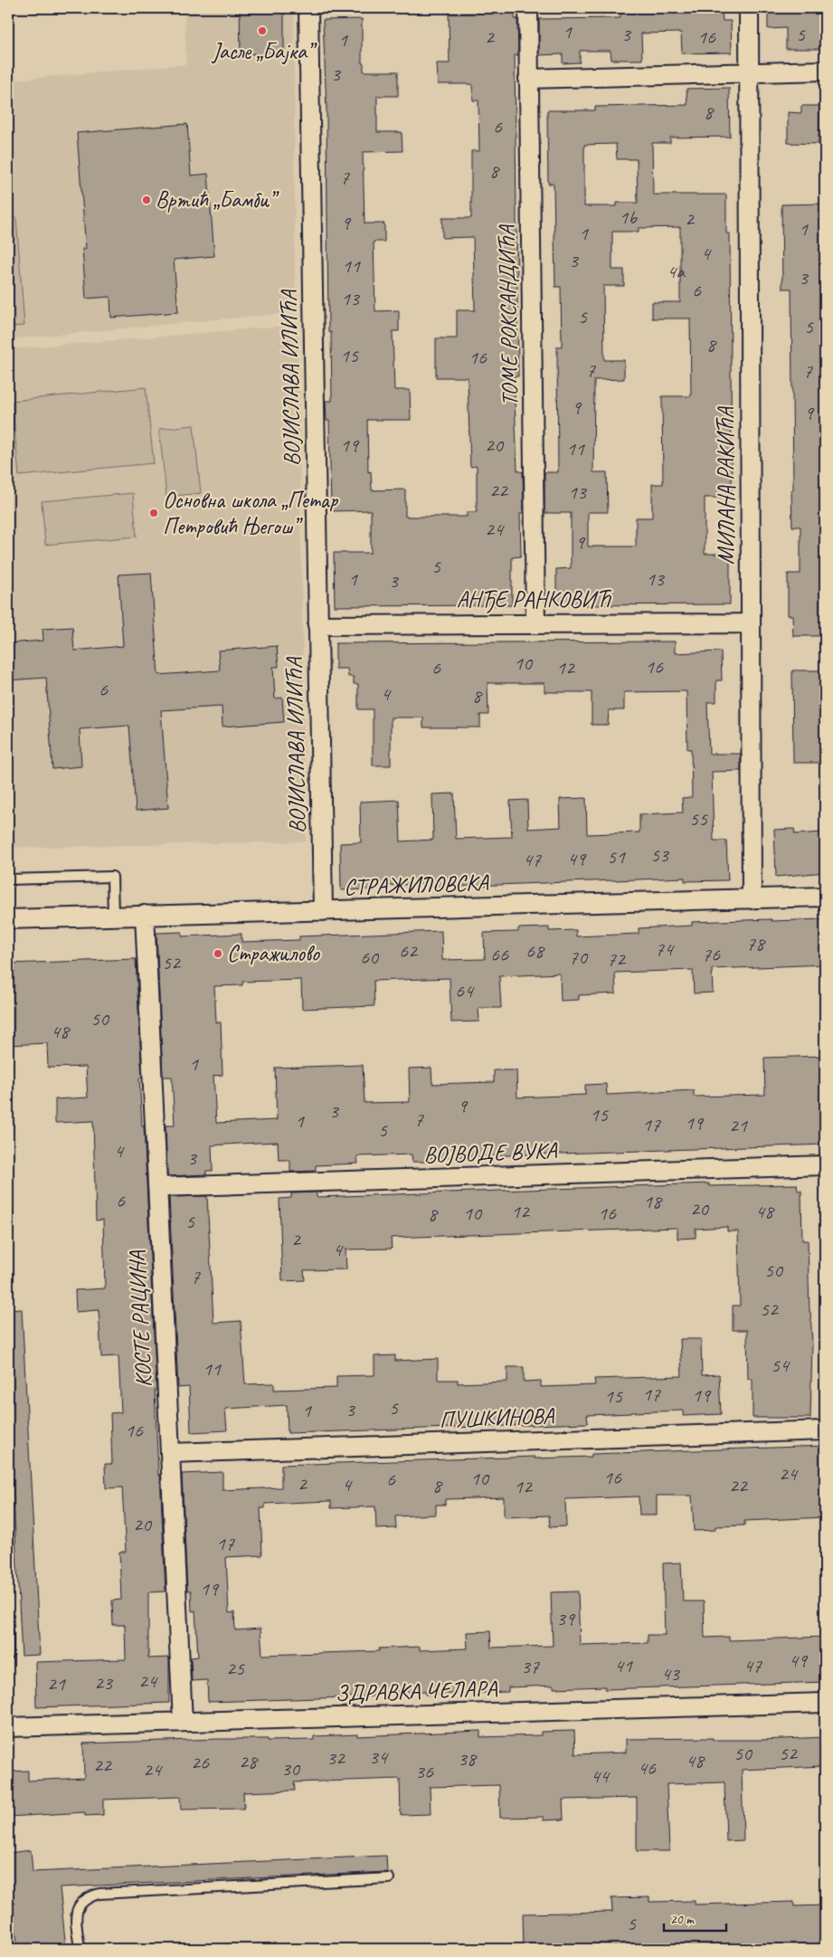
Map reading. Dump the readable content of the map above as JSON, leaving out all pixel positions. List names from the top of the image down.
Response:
{
  "streets": {
    "street": [
      "ТОМЕ РОКСАНДИЋА",
      "ВОЈИСЛАВА ИЛИЋА",
      "МИЛАНА РАКИЋА",
      "АНЂЕ РАНКОВИЋ",
      "СТРАЖИЛОВСКА",
      "ВОЈВОДЕ ВУКА",
      "КОСТЕ РАЦИНА",
      "ПУШКИНОВА",
      "ЗДРАВКА ЧЕЛАРА"
    ]
  },
  "crossings": [
    ["ТОМЕ РОКСАНДИЋА", "АНЂЕ РАНКОВИЋ"],
    ["ВОЈИСЛАВА ИЛИЋА", "АНЂЕ РАНКОВИЋ"],
    ["ВОЈИСЛАВА ИЛИЋА", "СТРАЖИЛОВСКА"],
    ["МИЛАНА РАКИЋА", "АНЂЕ РАНКОВИЋ"],
    ["МИЛАНА РАКИЋА", "СТРАЖИЛОВСКА"],
    ["СТРАЖИЛОВСКА", "КОСТЕ РАЦИНА"],
    ["ВОЈВОДЕ ВУКА", "КОСТЕ РАЦИНА"],
    ["КОСТЕ РАЦИНА", "ПУШКИНОВА"],
    ["КОСТЕ РАЦИНА", "ЗДРАВКА ЧЕЛАРА"]
  ],
  "places": [
    "Јасле „Бајка”",
    "Вртић „Бамби”",
    "Основна школа „Петар Петровић Његош”",
    "Стражилово"
  ],
  "house_numbers": [
    "1",
    "3",
    "5",
    "2",
    "16",
    "1",
    "3",
    "8",
    "6",
    "8",
    "7",
    "1b",
    "2",
    "9",
    "1",
    "1",
    "4",
    "3",
    "11",
    "4a",
    "3",
    "6",
    "13",
    "5",
    "5",
    "8",
    "15",
    "16",
    "7",
    "7",
    "9",
    "9",
    "19",
    "20",
    "11",
    "22",
    "13",
    "24",
    "9",
    "5",
    "1",
    "13",
    "3",
    "10",
    "16",
    "6",
    "12",
    "6",
    "4",
    "8",
    "55",
    "53",
    "51",
    "49",
    "47",
    "78",
    "74",
    "62",
    "68",
    "66",
    "76",
    "60",
    "70",
    "72",
    "52",
    "64",
    "50",
    "48",
    "1",
    "9",
    "3",
    "15",
    "7",
    "1",
    "19",
    "17",
    "21",
    "5",
    "4",
    "3",
    "6",
    "18",
    "20",
    "12",
    "48",
    "10",
    "16",
    "8",
    "5",
    "2",
    "4",
    "50",
    "7",
    "52",
    "54",
    "11",
    "17",
    "19",
    "15",
    "5",
    "3",
    "1",
    "16",
    "24",
    "16",
    "10",
    "6",
    "2",
    "4",
    "8",
    "22",
    "12",
    "20",
    "17",
    "19",
    "39",
    "49",
    "41",
    "47",
    "37",
    "25",
    "43",
    "24",
    "23",
    "21",
    "50",
    "52",
    "34",
    "32",
    "38",
    "48",
    "28",
    "26",
    "22",
    "46",
    "30",
    "24",
    "36",
    "44",
    "5"
  ],
  "scale_bar": "20 m"
}
